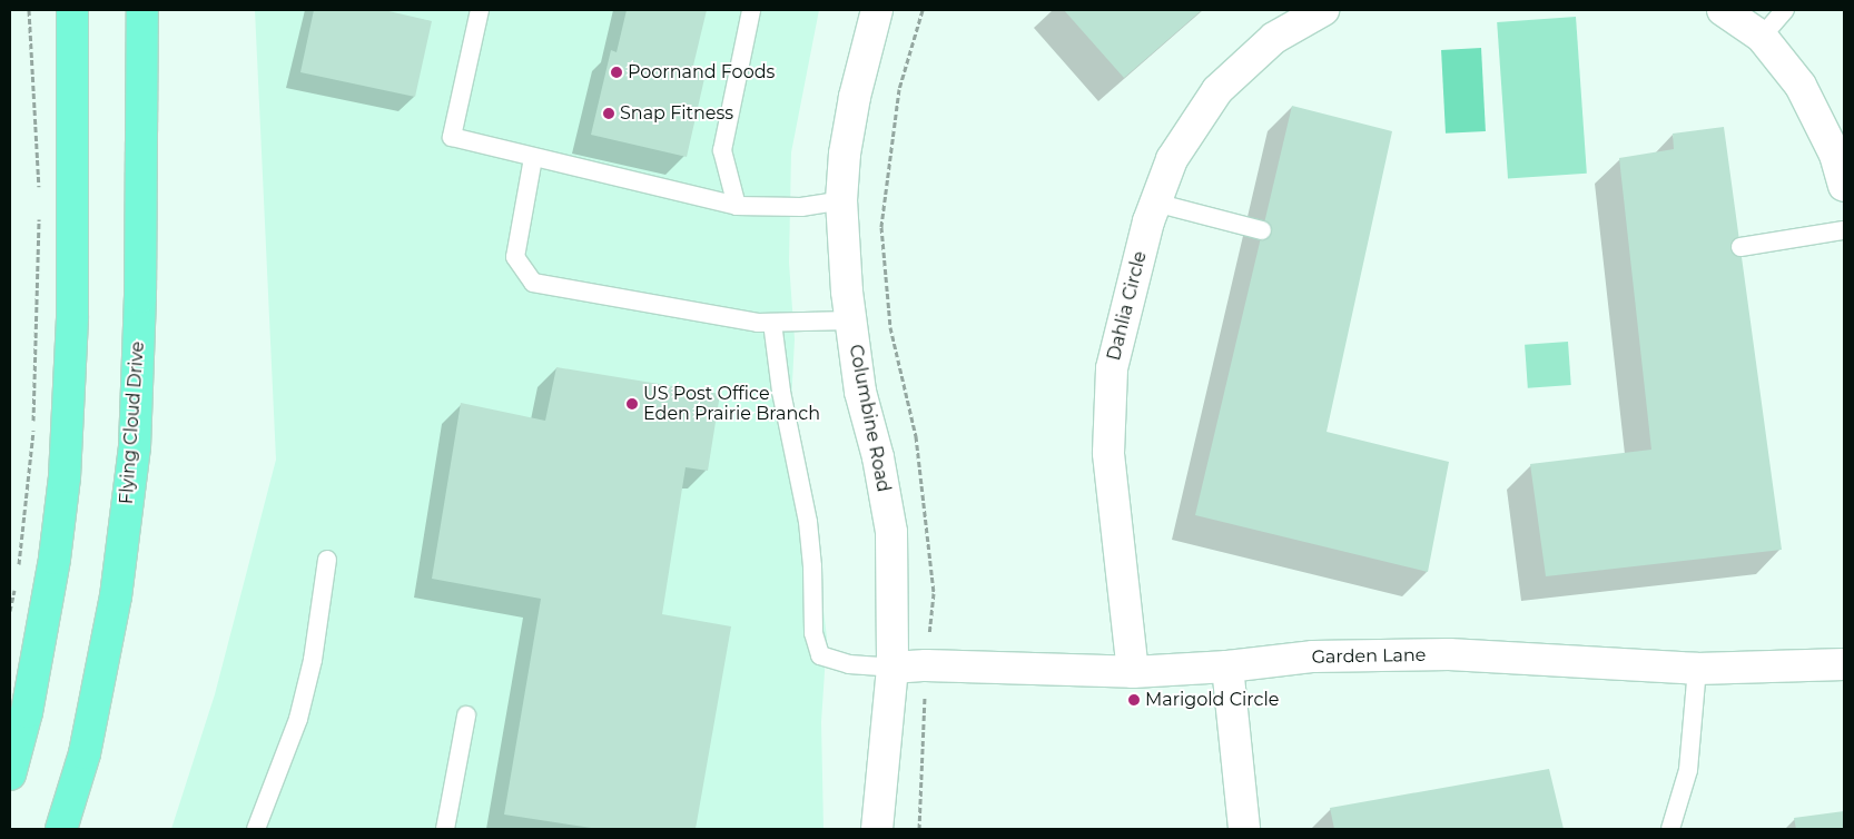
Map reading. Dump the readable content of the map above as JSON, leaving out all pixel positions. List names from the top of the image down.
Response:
{
  "streets": {
    "main road": ["Flying Cloud Drive"],
    "street": ["Dahlia Circle", "Columbine Road", "Garden Lane"]
  },
  "crossings": [
    ["Dahlia Circle", "Garden Lane"],
    ["Columbine Road", "Garden Lane"]
  ],
  "places": [
    "Poornand Foods",
    "Snap Fitness",
    "US Post Office Eden Prairie Branch",
    "Marigold Circle"
  ]
}
